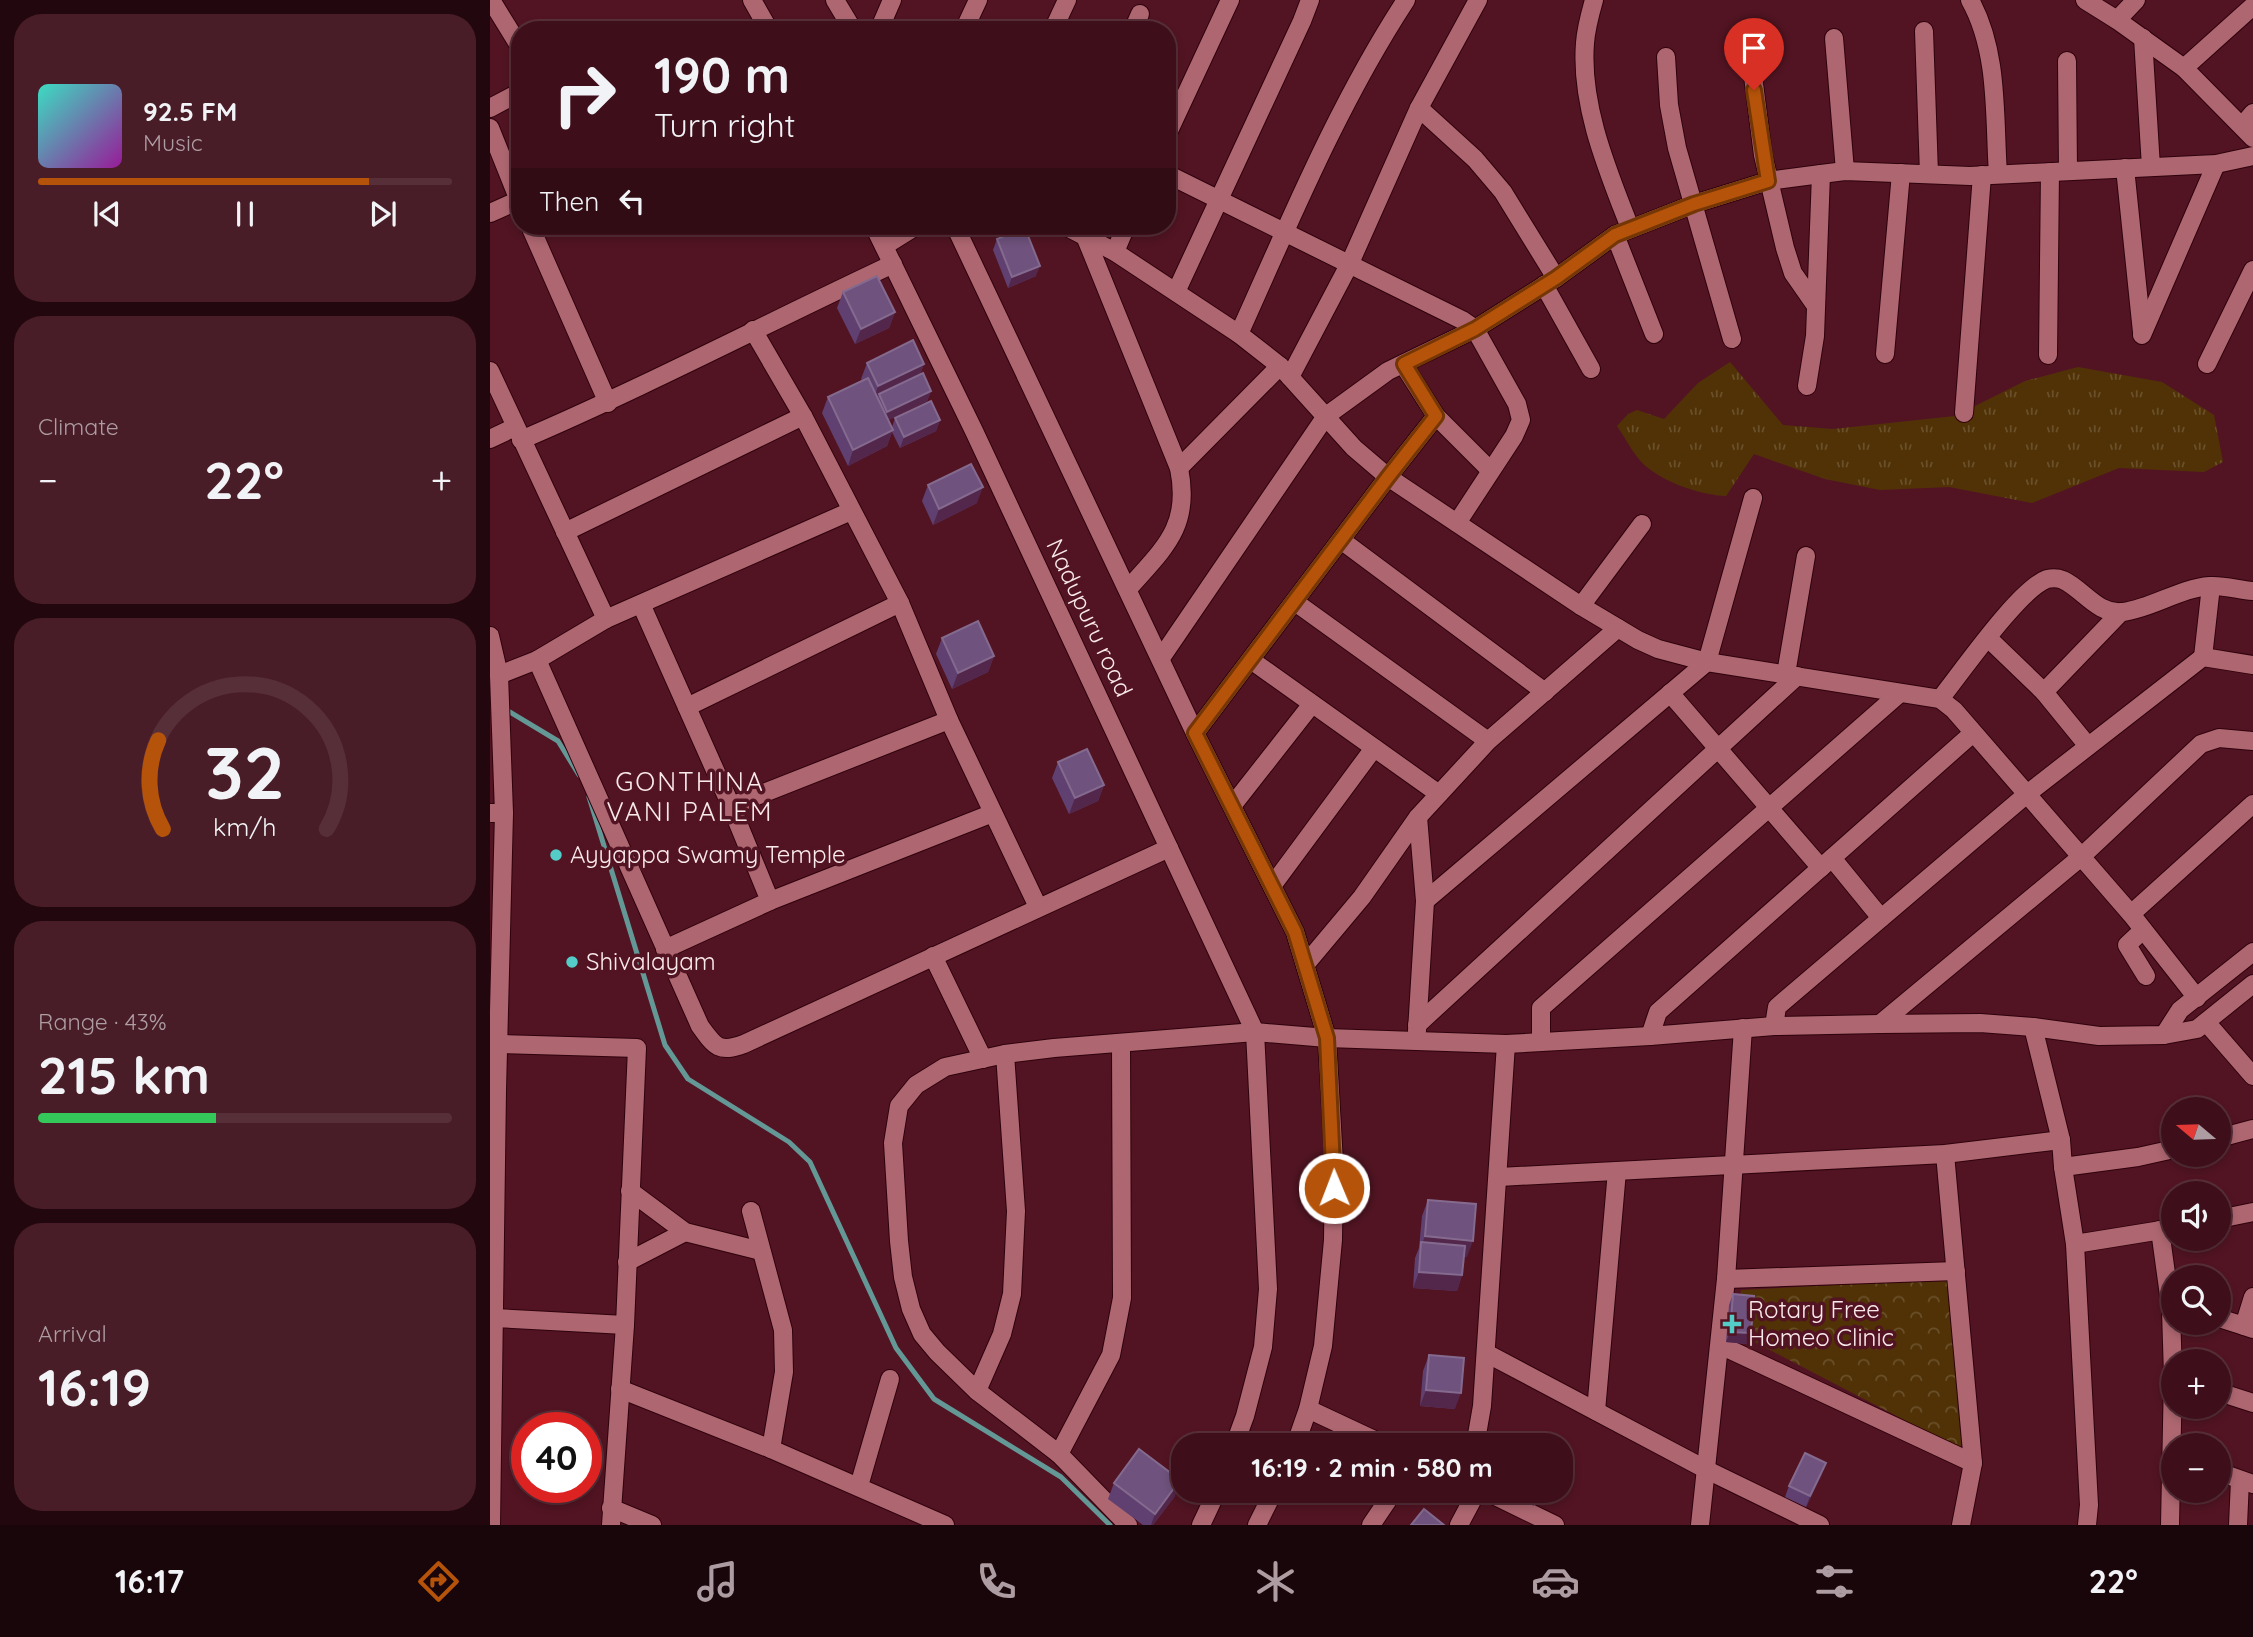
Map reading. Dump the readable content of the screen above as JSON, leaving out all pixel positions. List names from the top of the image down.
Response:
{
  "streets": {
    "street": ["Nadupuru road"]
  },
  "districts": ["GONTHINA VANI PALEM"],
  "places": {
    "other": ["Ayyappa Swamy Temple", "Shivalayam"],
    "health": ["Rotary Free Homeo Clinic"]
  },
  "north": "left",
  "page": {
    "turn": ["190 m", "Turn right"],
    "song": ["92.5 FM", "Music"],
    "then": "Then",
    "tile": [
      "Climate",
      ["Range · 43%", "215 km"],
      ["Arrival", "16:19"]
    ],
    "heat": ["−", "22°", "+"],
    "map_buttons": ["+", "−"],
    "limit": "40",
    "trip": "16:19 · 2 min · 580 m",
    "tabs": ["16:17", "22°"],
    "gauge": ["32", "km/h"]
  }
}
